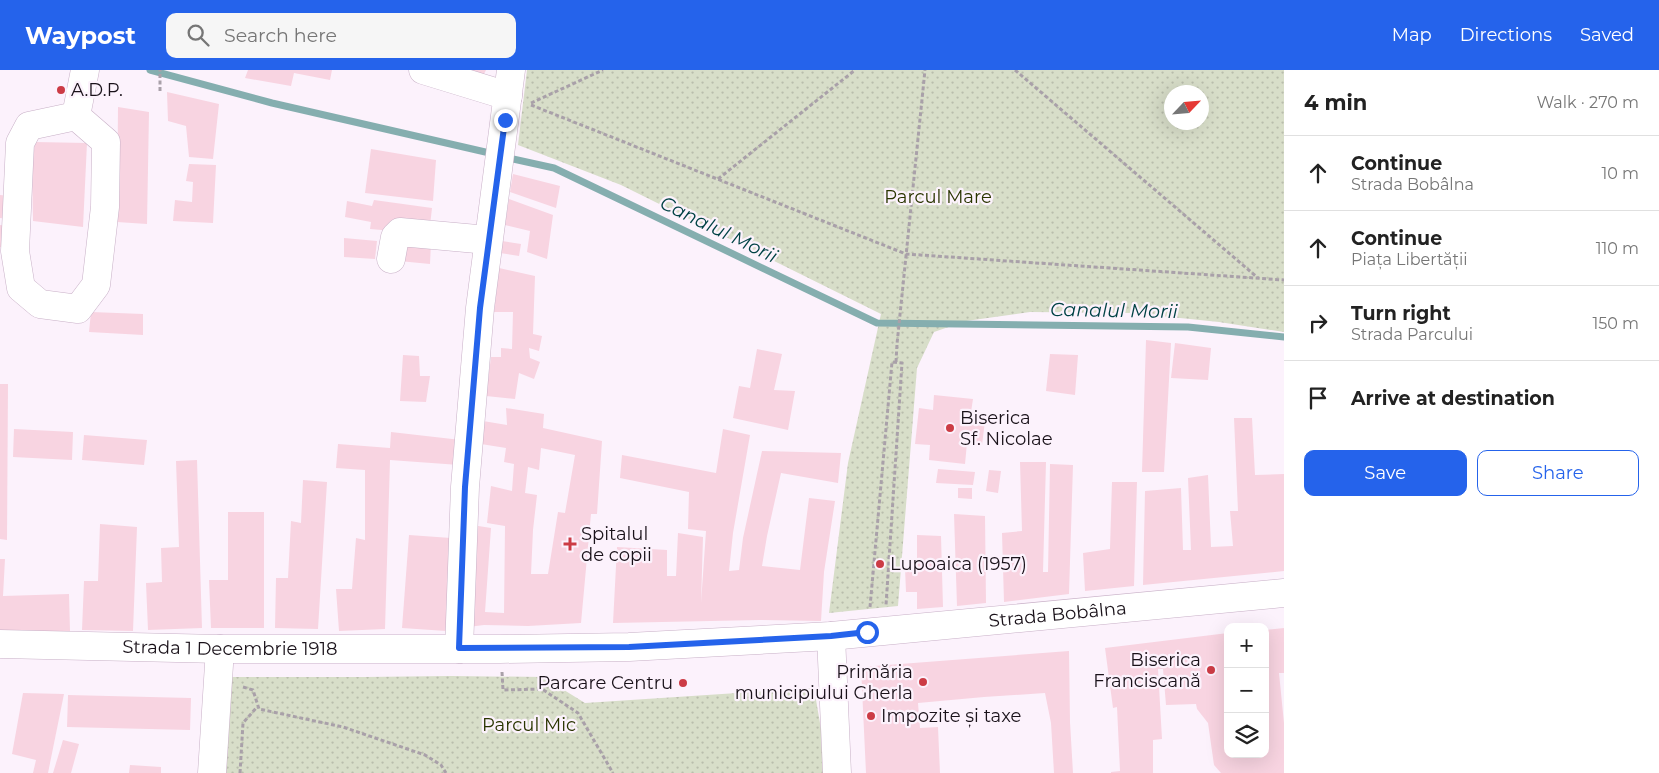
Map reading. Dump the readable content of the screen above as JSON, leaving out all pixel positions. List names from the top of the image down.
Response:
{
  "streets": {
    "main road": ["Strada Bobâlna", "Strada 1 Decembrie 1918"]
  },
  "crossings": [
    ["Strada Bobâlna", "Strada 1 Decembrie 1918"]
  ],
  "water": ["Canalul Morii"],
  "parks": ["Parcul Mare", "Parcul Mic"],
  "places": {
    "other": [
      "A.D.P.",
      "Biserica Sf. Nicolae",
      "Lupoaica (1957)",
      "Biserica Franciscană",
      "Primăria municipiului Gherla",
      "Parcare Centru",
      "Impozite și taxe"
    ],
    "health": ["Spitalul de copii"]
  },
  "north": "top right",
  "page": {
    "header": "Waypost",
    "search": "Search here",
    "nav": ["Map", "Directions", "Saved"],
    "heading": ["4 min", "Walk · 270 m"],
    "list": [
      ["Continue", "Strada Bobâlna", "10 m"],
      ["Continue", "Piața Libertății", "110 m"],
      ["Turn right", "Strada Parcului", "150 m"],
      "Arrive at destination"
    ],
    "buttons": ["Save", "Share"],
    "map_buttons": ["+", "−"]
  }
}
